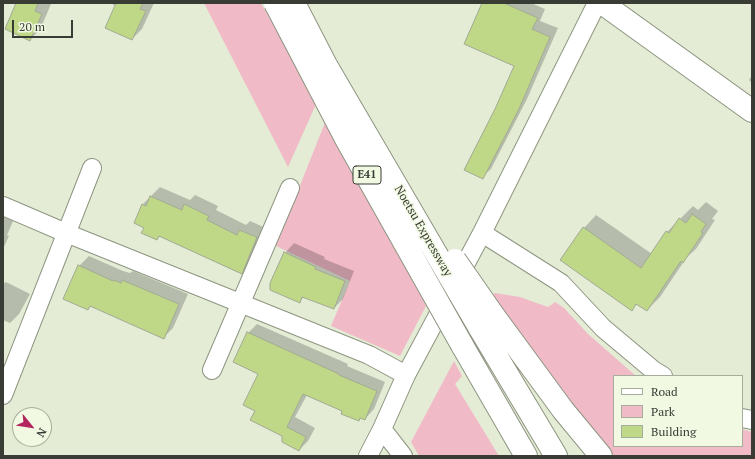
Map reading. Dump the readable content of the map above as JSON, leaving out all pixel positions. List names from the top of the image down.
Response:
{
  "streets": {
    "main road": ["E41", "Noetsu Expressway"]
  },
  "legend": ["Road", "Park", "Building"],
  "scale_bar": "20 m",
  "north": "bottom right"
}
